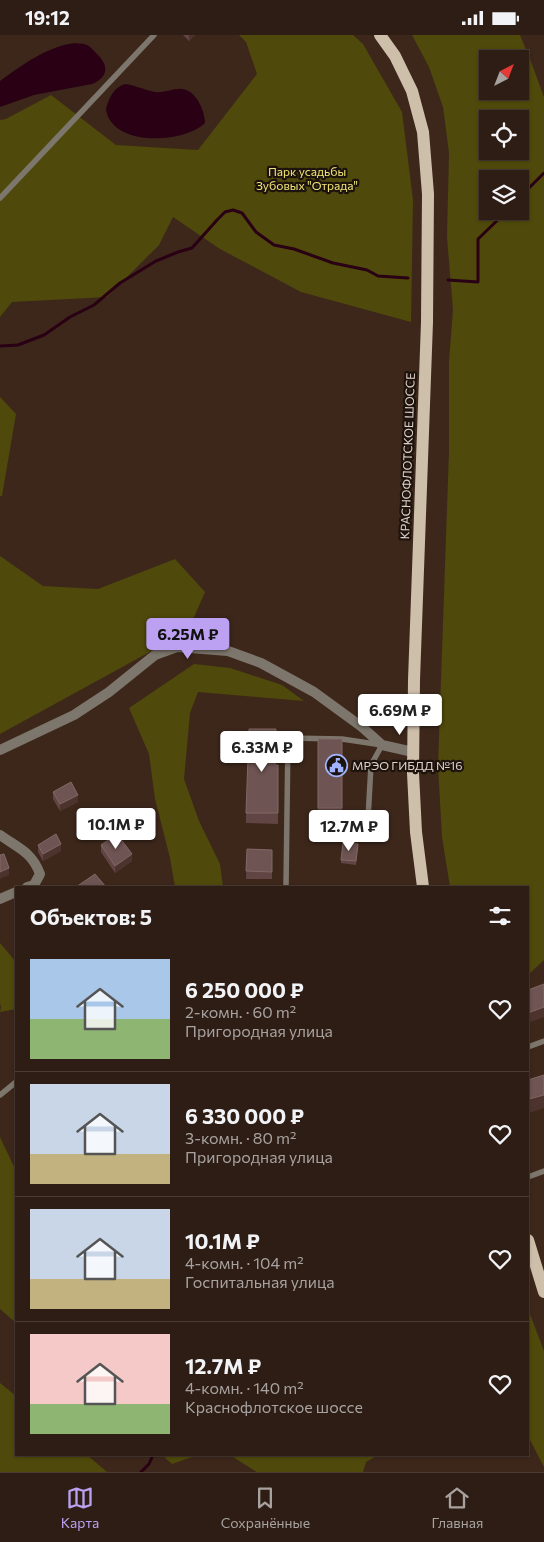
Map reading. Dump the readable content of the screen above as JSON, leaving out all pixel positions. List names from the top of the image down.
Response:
{
  "streets": {
    "main road": ["КРАСНОФЛОТСКОЕ ШОССЕ"]
  },
  "parks": ["Парк усадьбы Зубовых \"Отрада\""],
  "places": {
    "public building": ["МРЭО ГИБДД №16"]
  },
  "north": "top right",
  "page": {
    "status": "19:12",
    "price": [
      "6.25M ₽",
      "6.69M ₽",
      "6.33M ₽",
      "10.1M ₽",
      "12.7M ₽"
    ],
    "heading": "Объектов: 5",
    "list": [
      {
        "name": "6 250 000 ₽",
        "note": "2-комн. · 60 m² · Пригородная улица"
      },
      {
        "name": "6 330 000 ₽",
        "note": "3-комн. · 80 m² · Пригородная улица"
      },
      {
        "name": "10.1M ₽",
        "note": "4-комн. · 104 m² · Госпитальная улица"
      },
      {
        "name": "12.7M ₽",
        "note": "4-комн. · 140 m² · Краснофлотское шоссе"
      }
    ],
    "tabs": ["Карта", "Сохранённые", "Главная"]
  }
}
